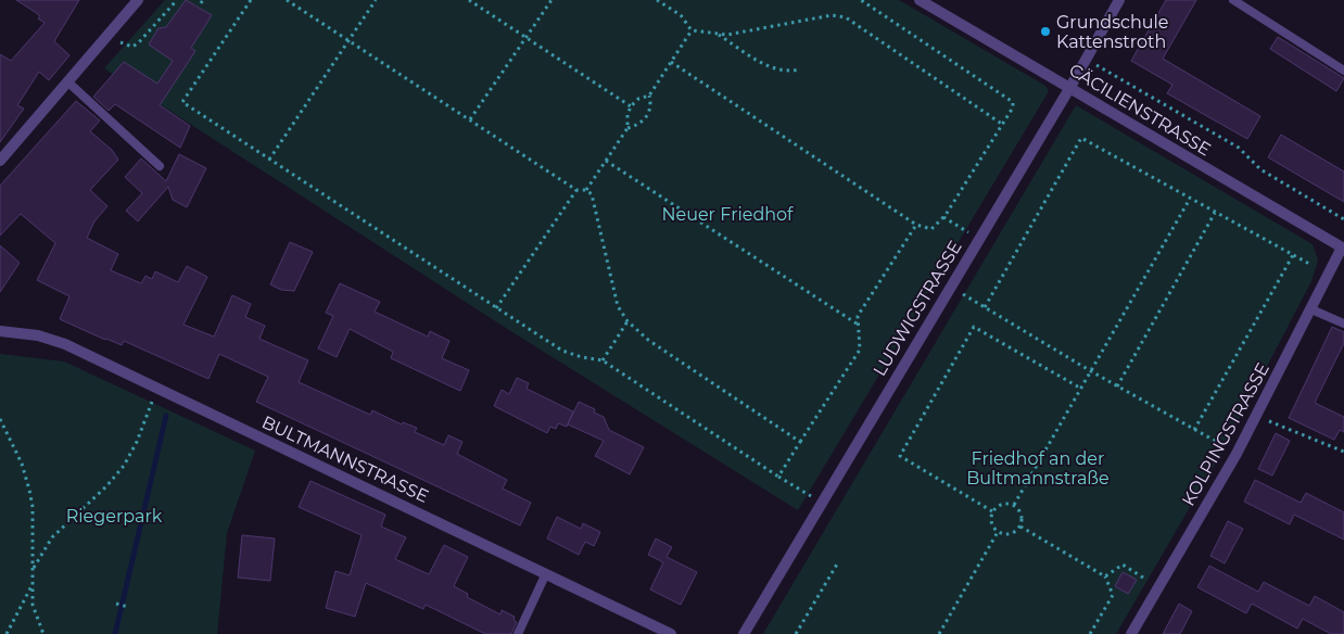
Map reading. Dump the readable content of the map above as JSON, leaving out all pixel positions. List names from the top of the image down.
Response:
{
  "streets": {
    "street": [
      "CÄCILIENSTRASSE",
      "LUDWIGSTRASSE",
      "KOLPINGSTRASSE",
      "BULTMANNSTRASSE"
    ]
  },
  "crossings": [
    ["CÄCILIENSTRASSE", "LUDWIGSTRASSE"],
    ["CÄCILIENSTRASSE", "KOLPINGSTRASSE"]
  ],
  "parks": ["Neuer Friedhof", "Friedhof an der Bultmannstraße", "Riegerpark"],
  "places": ["Grundschule Kattenstroth"]
}
